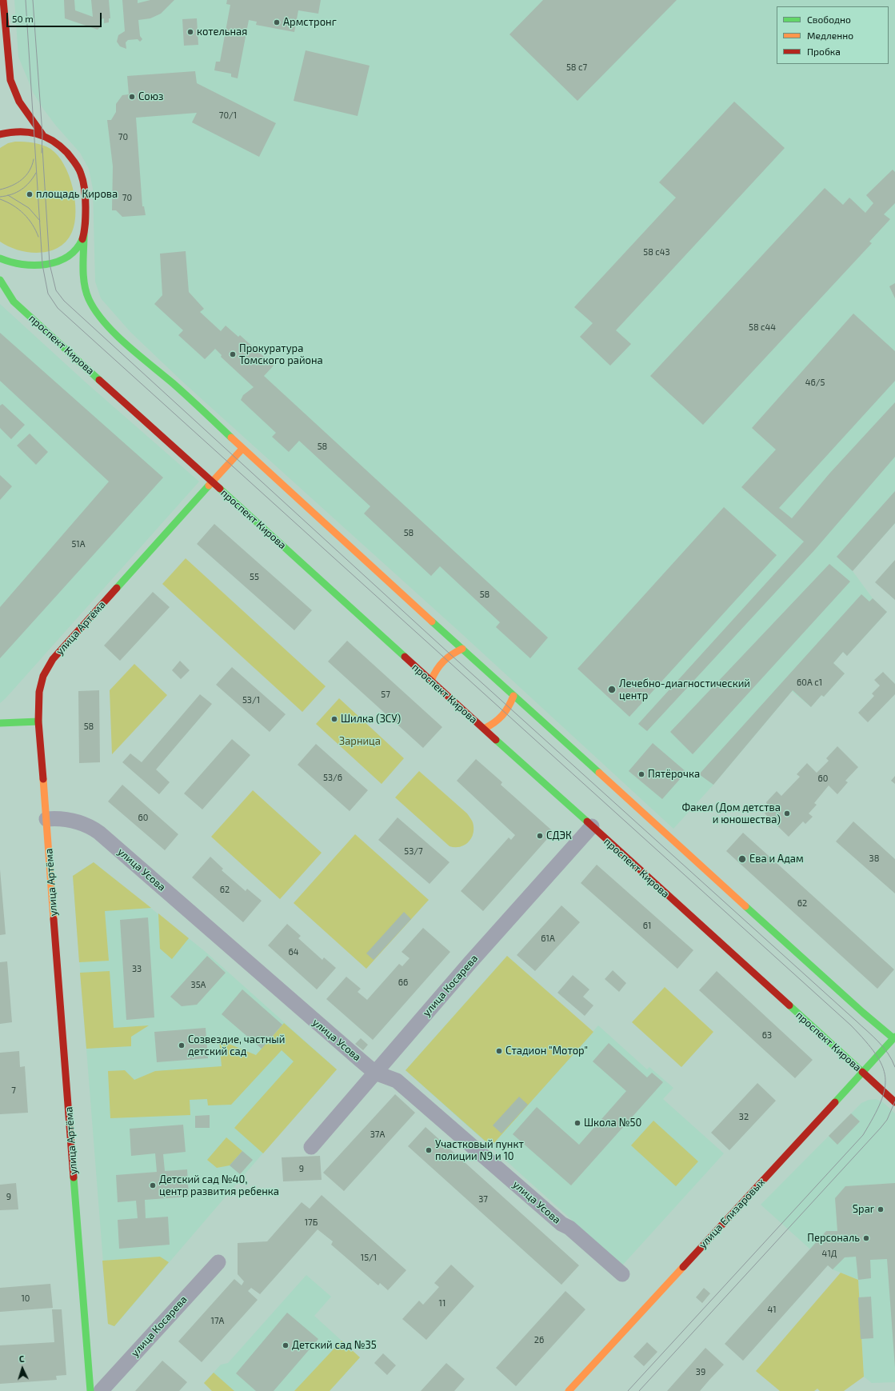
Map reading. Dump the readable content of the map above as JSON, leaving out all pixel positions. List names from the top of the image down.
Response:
{
  "streets": {
    "main road": ["проспект Кирова", "улица Артёма", "улица Елизаровых"],
    "street": ["улица Усова", "улица Косарева"]
  },
  "crossings": [
    ["проспект Кирова", "улица Артёма"],
    ["проспект Кирова", "улица Косарева"],
    ["проспект Кирова", "улица Елизаровых"],
    ["улица Артёма", "улица Усова"],
    ["улица Усова", "улица Косарева"]
  ],
  "parks": ["Зарница"],
  "places": [
    "Армстронг",
    "котельная",
    "Союз",
    "площадь Кирова",
    "Прокуратура Томского района",
    "Лечебно-диагностический центр",
    "Шилка (ЗСУ)",
    "Пятёрочка",
    "Факел (Дом детства и юношества)",
    "СДЭК",
    "Ева и Адам",
    "Созвездие, частный детский сад",
    "Стадион \"Мотор\"",
    "Школа №50",
    "Участковый пункт полиции N9 и 10",
    "Детский сад №40, центр развития ребенка",
    "Spar",
    "Персональ",
    "Детский сад №35"
  ],
  "house_numbers": [
    "58 с7",
    "70/1",
    "70",
    "70",
    "58 с43",
    "58 с44",
    "46/5",
    "58",
    "58",
    "51А",
    "55",
    "58",
    "60А с1",
    "57",
    "53/1",
    "58",
    "53/6",
    "60",
    "60",
    "53/7",
    "38",
    "62",
    "62",
    "61",
    "61А",
    "64",
    "33",
    "66",
    "35А",
    "63",
    "7",
    "32",
    "37А",
    "9",
    "9",
    "37",
    "17Б",
    "41Д",
    "15/1",
    "10",
    "11",
    "41",
    "17А",
    "26",
    "39"
  ],
  "legend": ["Свободно", "Медленно", "Пробка"],
  "scale_bar": "50 m",
  "north": "top"
}
